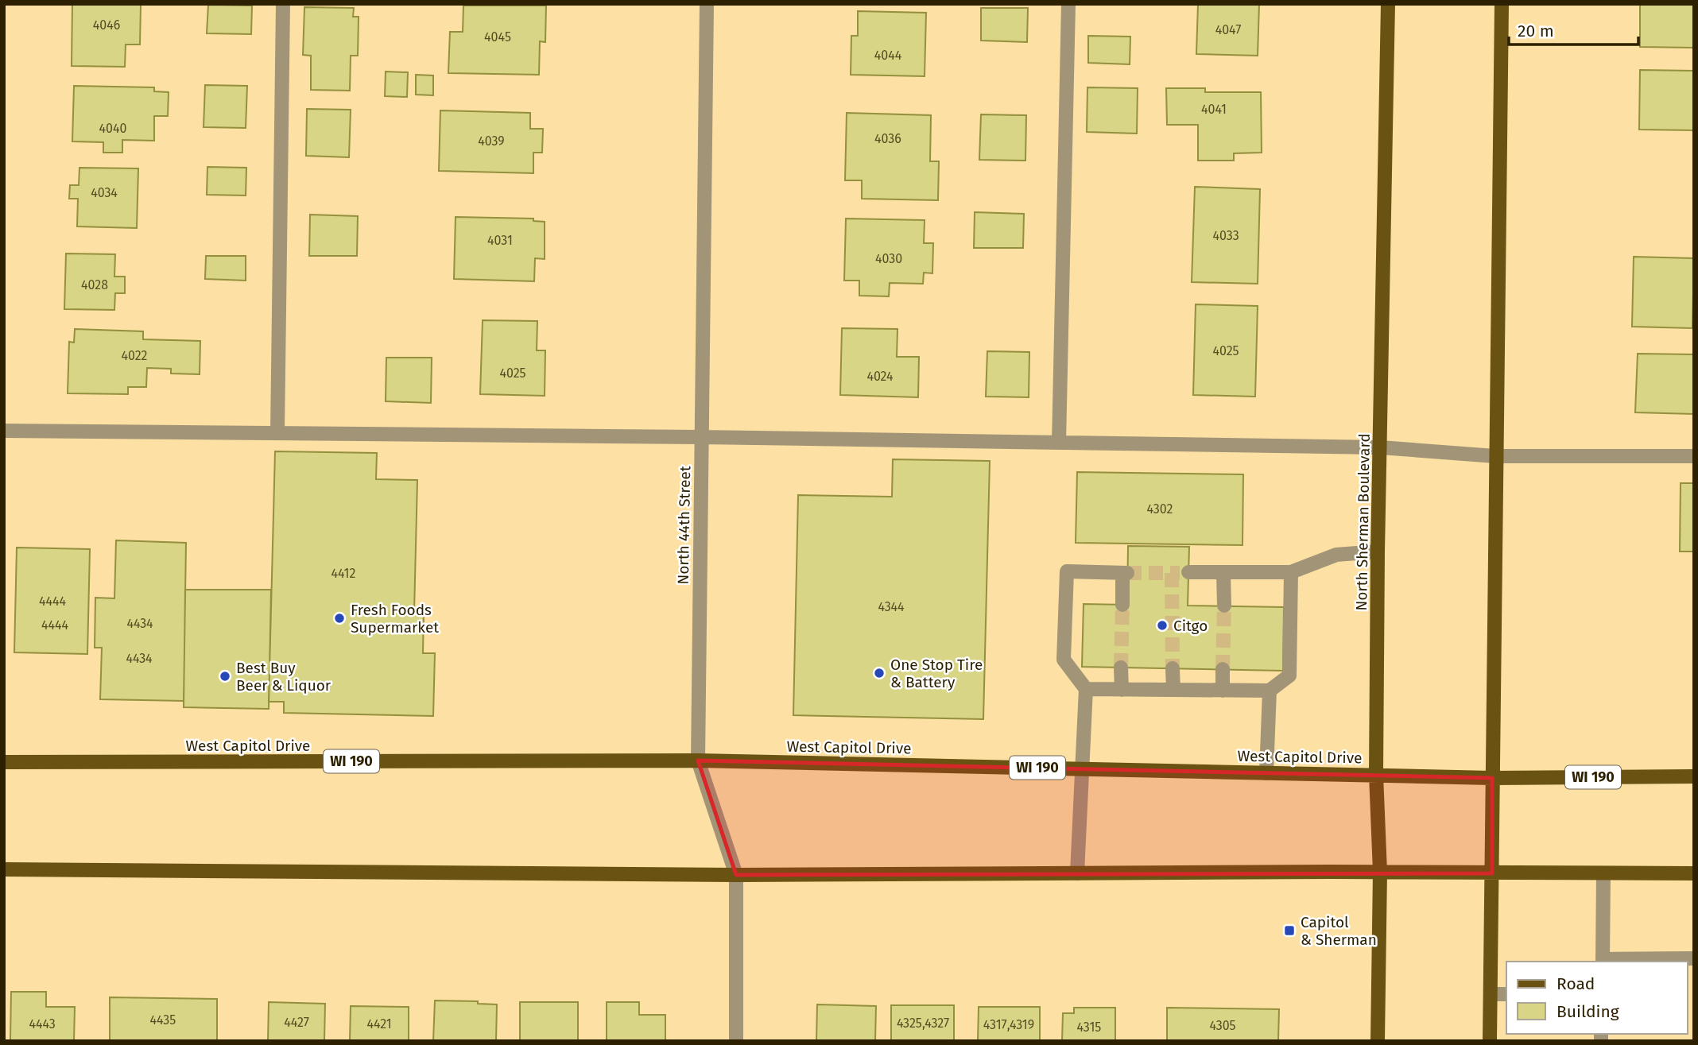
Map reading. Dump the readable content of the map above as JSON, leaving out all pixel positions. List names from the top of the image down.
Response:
{
  "streets": {
    "main road": ["North Sherman Boulevard", "West Capitol Drive", "WI 190"],
    "street": ["North 44th Street"]
  },
  "crossings": [
    ["North Sherman Boulevard", "West Capitol Drive"],
    ["North 44th Street", "West Capitol Drive"]
  ],
  "places": {
    "other": [
      "Fresh Foods Supermarket",
      "Citgo",
      "One Stop Tire & Battery",
      "Best Buy Beer & Liquor"
    ],
    "transit": ["Capitol & Sherman"]
  },
  "house_numbers": [
    "4046",
    "4047",
    "4045",
    "4044",
    "4041",
    "4040",
    "4036",
    "4039",
    "4034",
    "4033",
    "4031",
    "4030",
    "4028",
    "4025",
    "4022",
    "4025",
    "4024",
    "4302",
    "4412",
    "4444",
    "4344",
    "4434",
    "4444",
    "4434",
    "4435",
    "4427",
    "4325,4327",
    "4443",
    "4421",
    "4317,4319",
    "4305",
    "4315"
  ],
  "legend": ["Road", "Building"],
  "scale_bar": "20 m"
}
